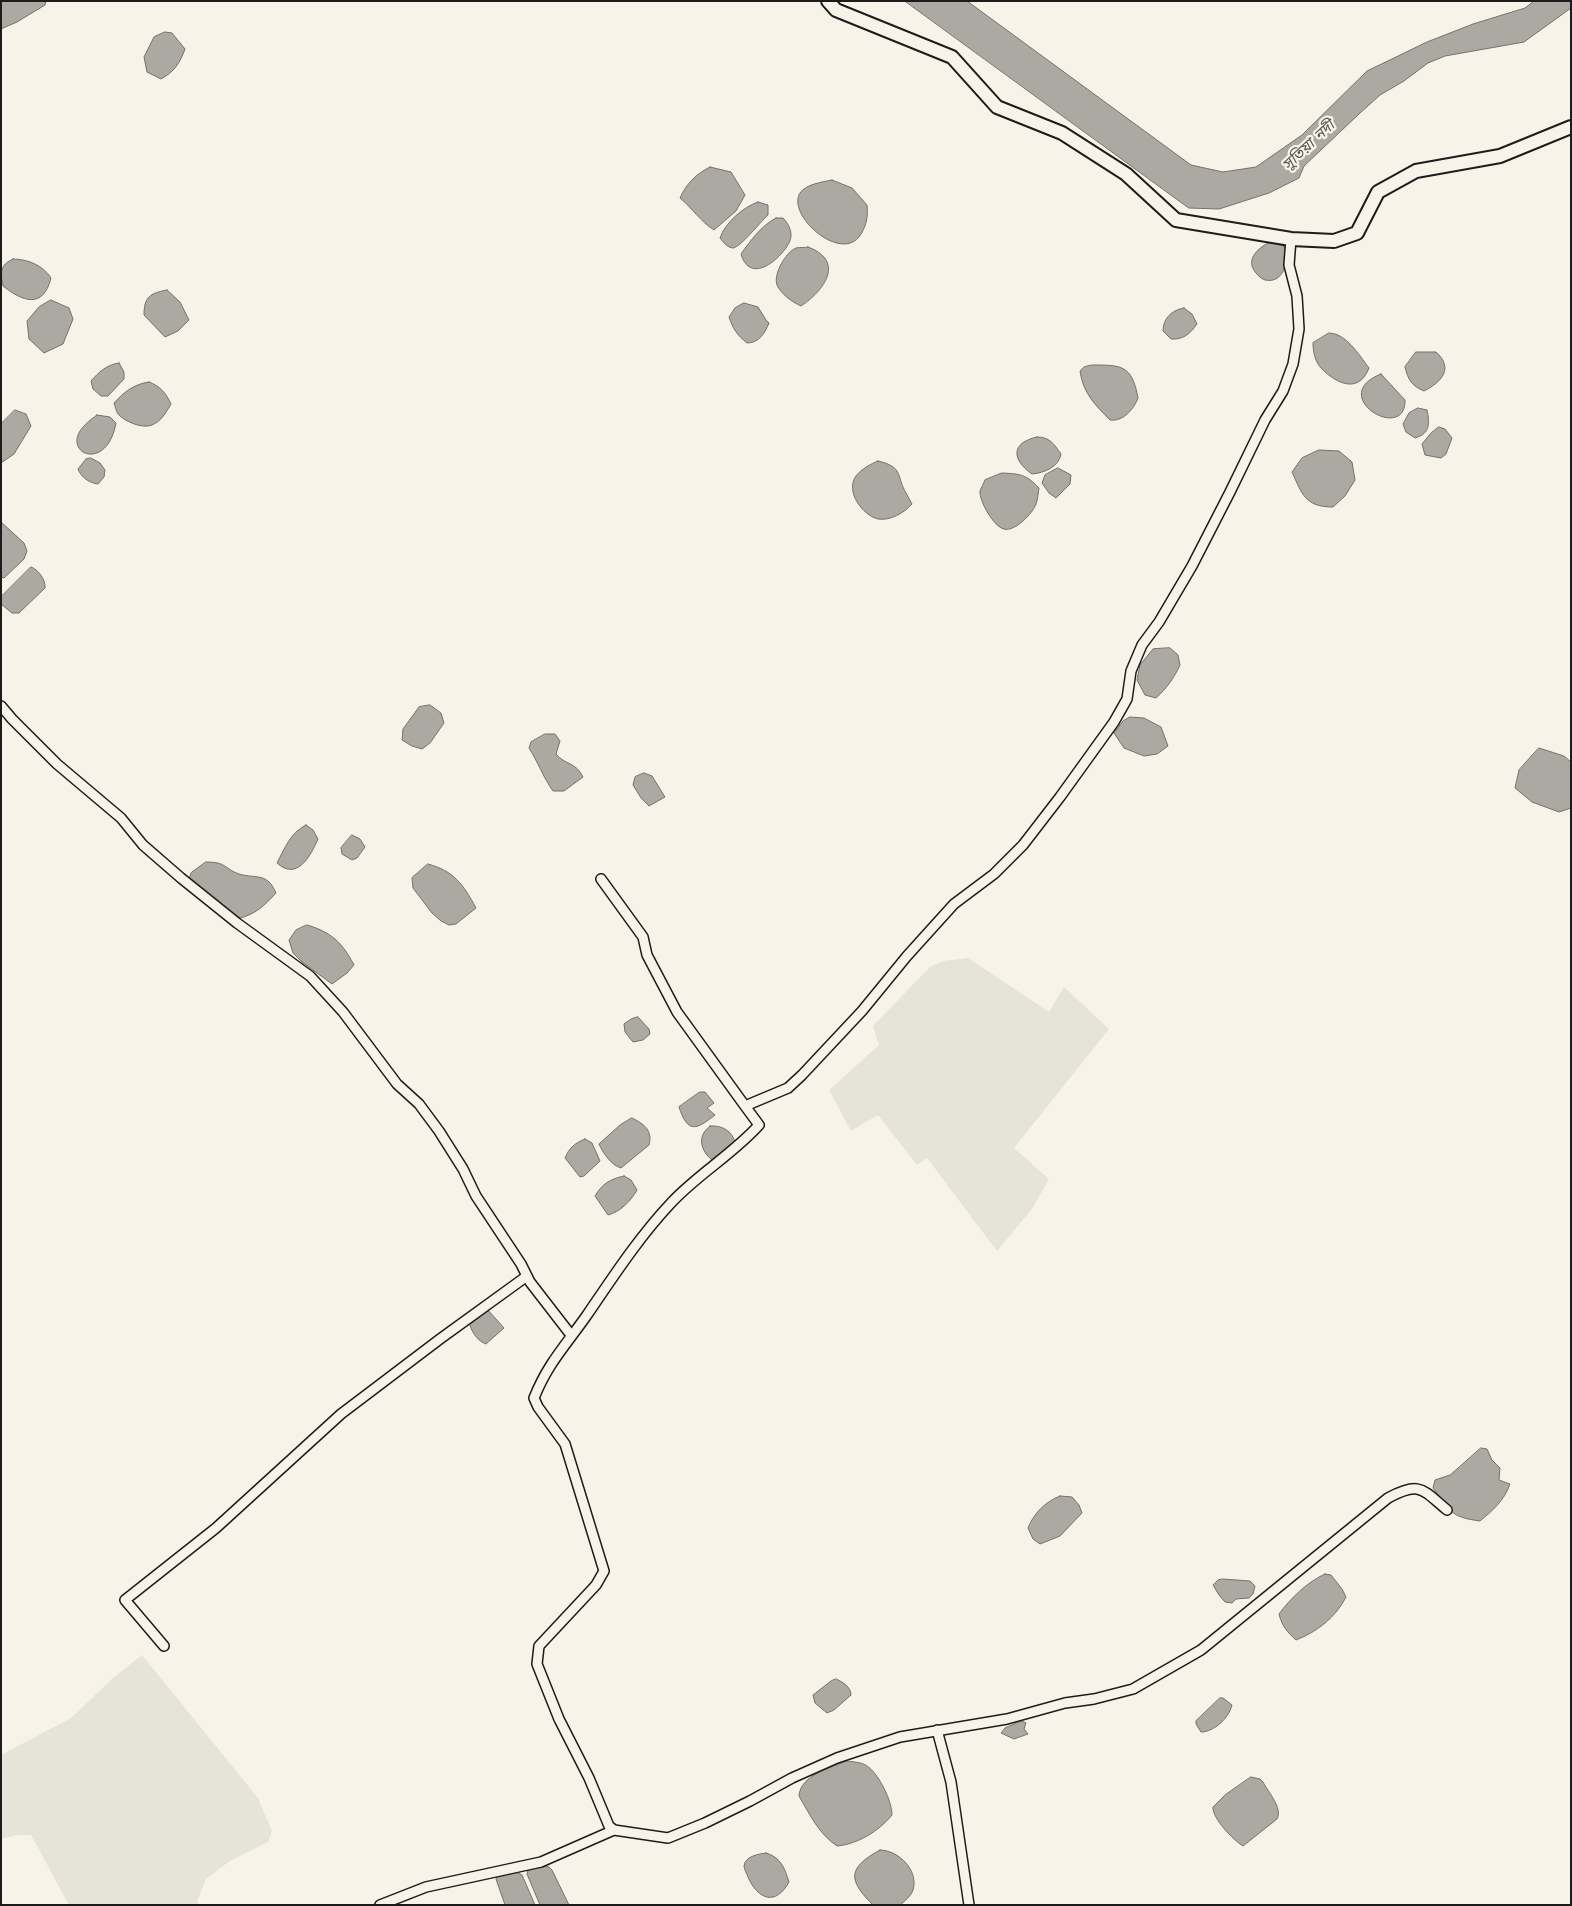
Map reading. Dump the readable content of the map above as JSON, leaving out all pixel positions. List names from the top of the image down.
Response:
{
  "water": ["সুতিয়া নদী"]
}
